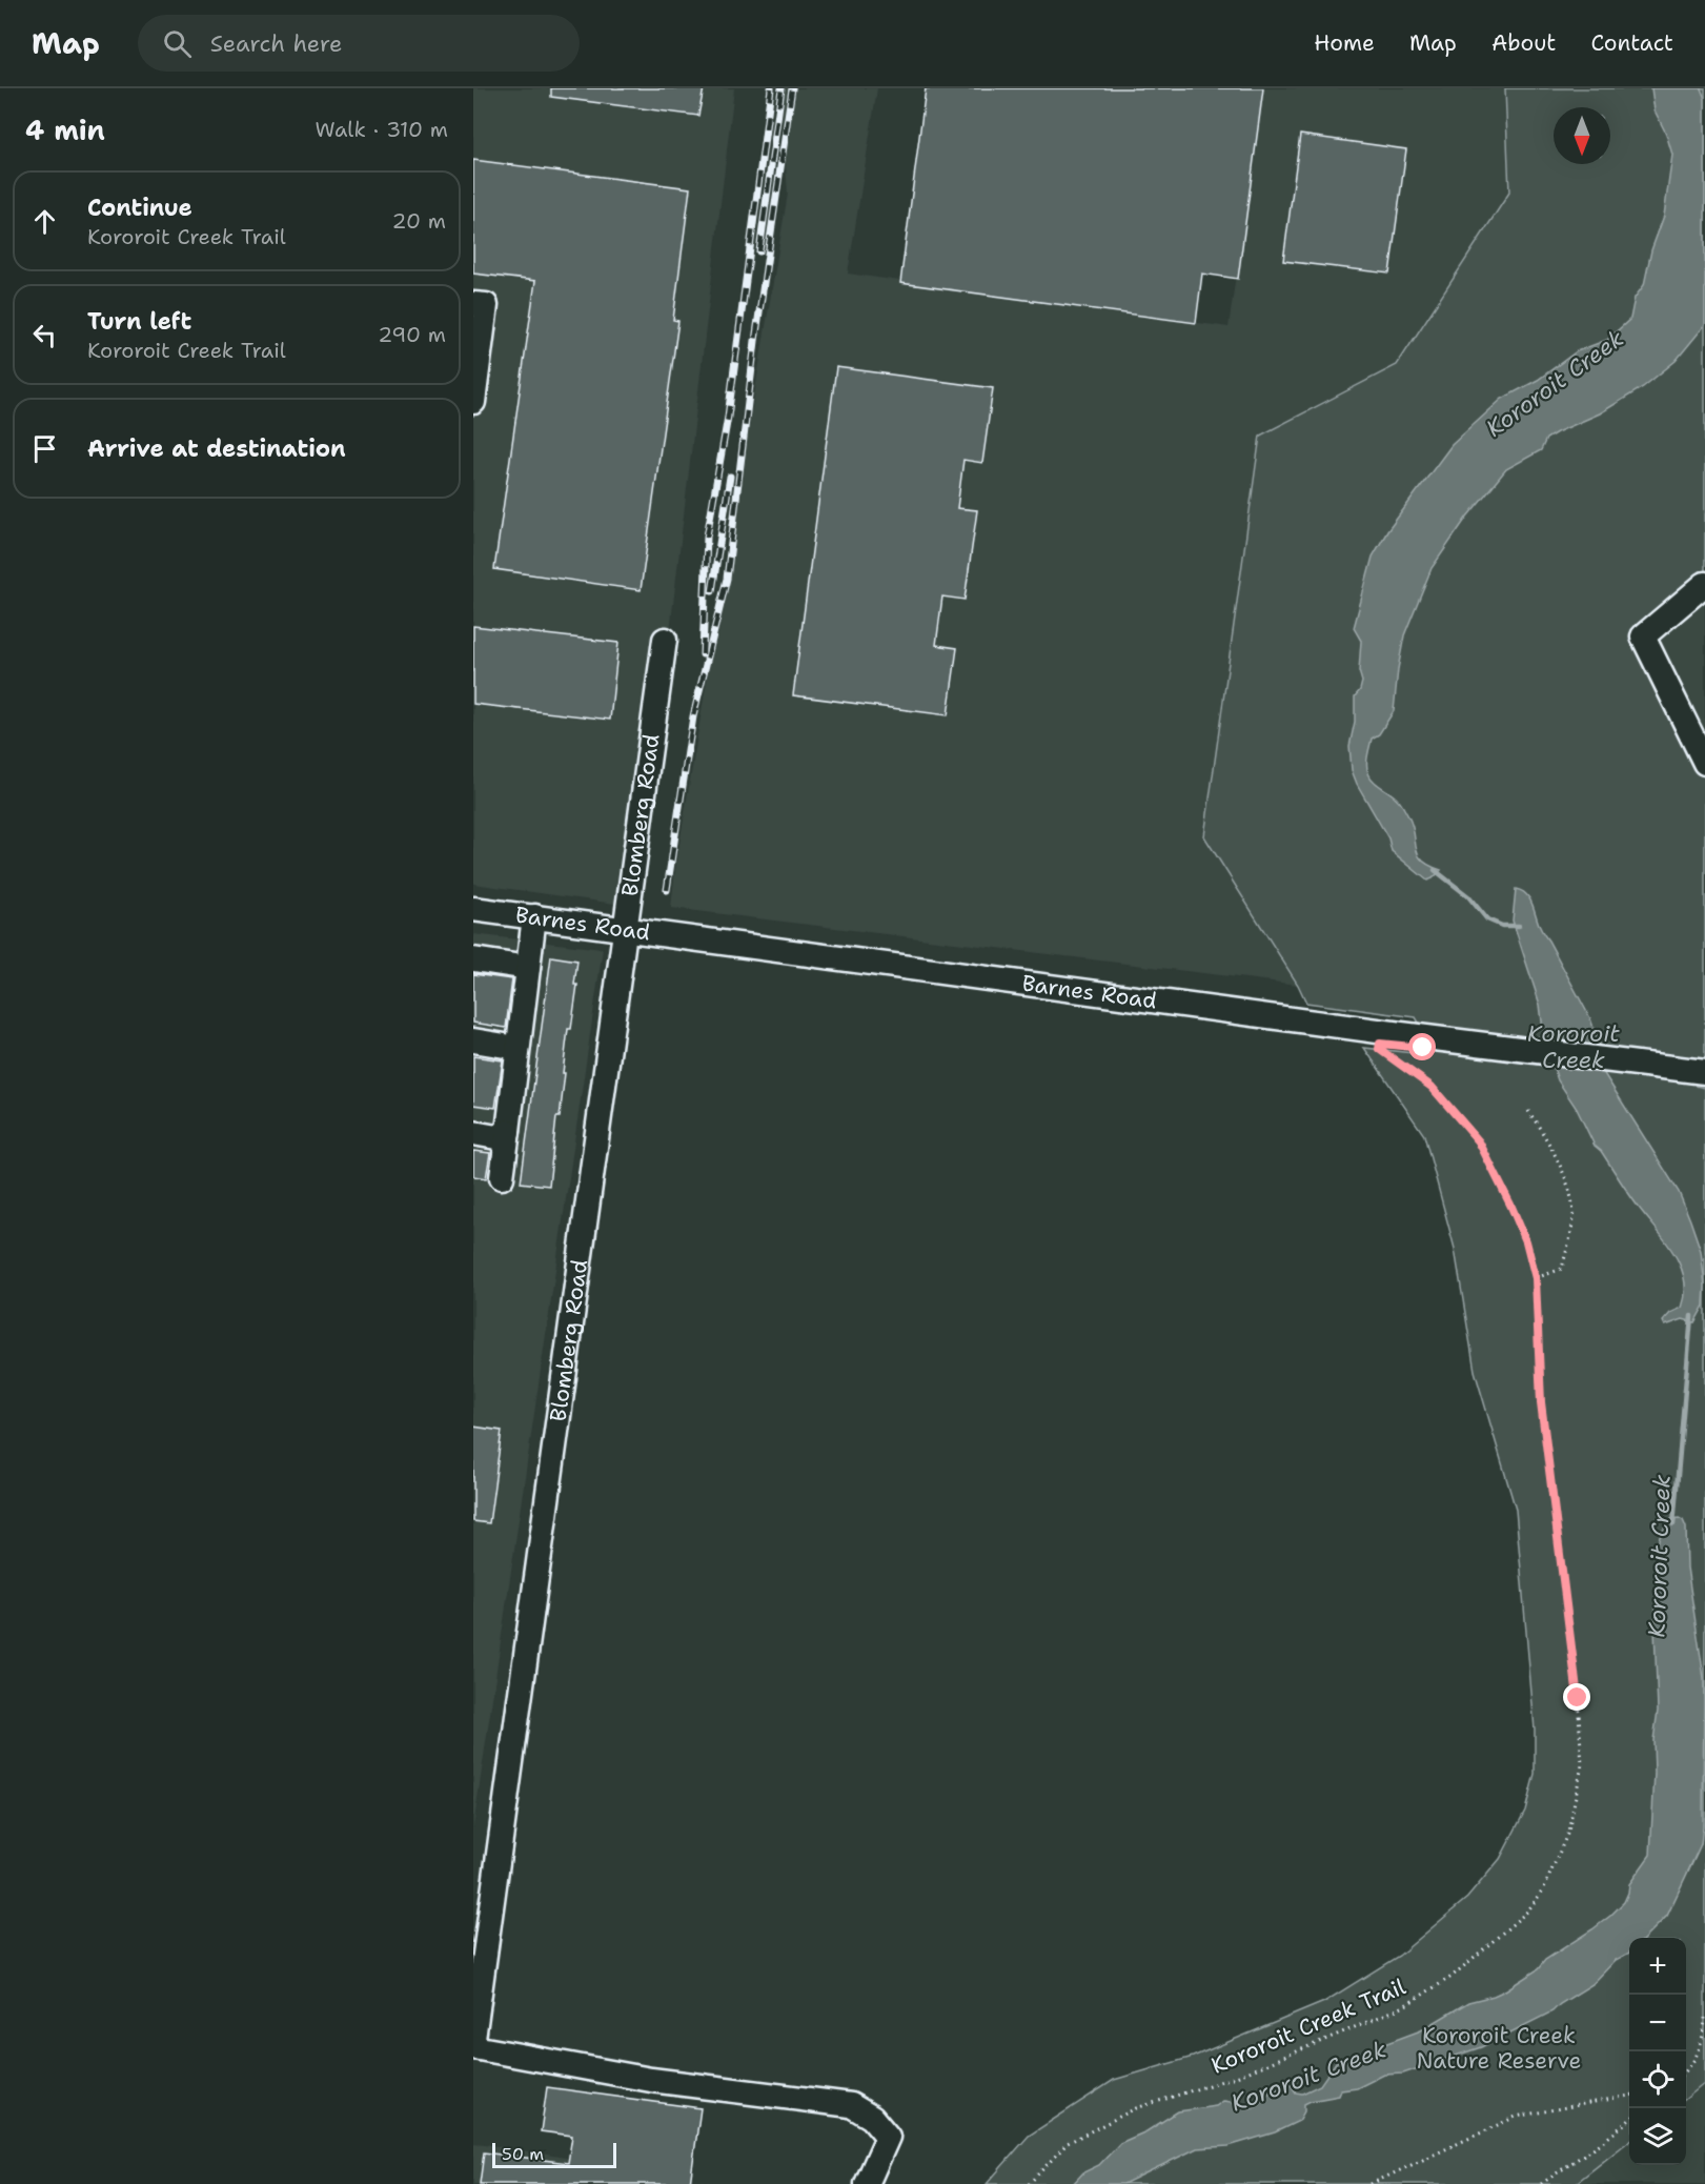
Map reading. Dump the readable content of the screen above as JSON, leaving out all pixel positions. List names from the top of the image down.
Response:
{
  "streets": {
    "street": ["Blomberg Road", "Barnes Road"],
    "path": ["Kororoit Creek Trail"]
  },
  "crossings": [
    ["Blomberg Road", "Barnes Road"]
  ],
  "water": ["Kororoit Creek"],
  "parks": ["Kororoit Creek Nature Reserve"],
  "scale_bar": "50 m",
  "north": "bottom",
  "page": {
    "header": "Map",
    "search": "Search here",
    "nav": [
      "Home",
      "Map",
      "About",
      "Contact"
    ],
    "heading": ["4 min", "Walk · 310 m"],
    "list": [
      ["Continue", "Kororoit Creek Trail", "20 m"],
      ["Turn left", "Kororoit Creek Trail", "290 m"],
      "Arrive at destination"
    ],
    "map_buttons": ["+", "−"],
    "scale": "50 m"
  }
}
